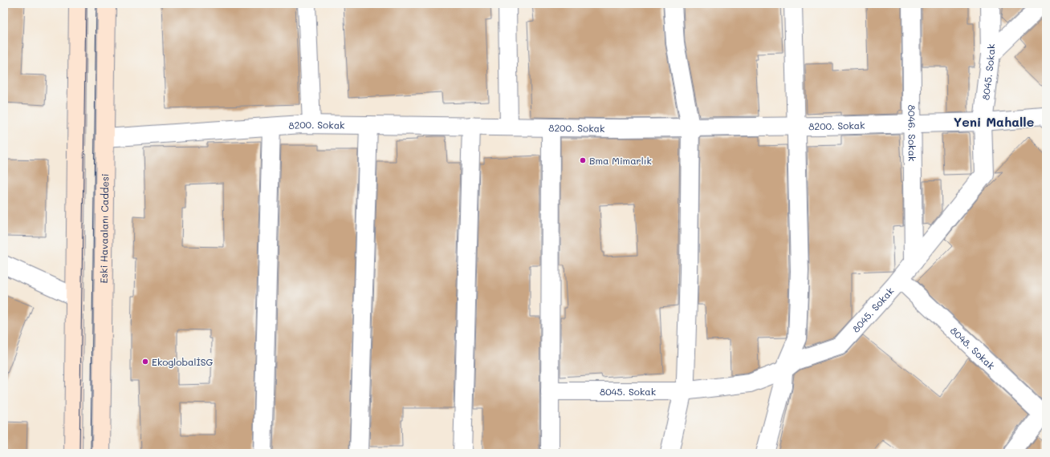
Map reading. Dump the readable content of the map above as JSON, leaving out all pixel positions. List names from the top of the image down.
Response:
{
  "streets": {
    "street": [
      "8045. Sokak",
      "8200. Sokak",
      "8046. Sokak",
      "Eski Havaalanı Caddesi",
      "8048. Sokak"
    ]
  },
  "crossings": [
    ["8045. Sokak", "8200. Sokak"],
    ["8045. Sokak", "8046. Sokak"],
    ["8045. Sokak", "8048. Sokak"],
    ["8200. Sokak", "8046. Sokak"],
    ["8200. Sokak", "Eski Havaalanı Caddesi"]
  ],
  "districts": ["Yeni Mahalle"],
  "places": ["Bma Mimarlık", "EkoglobalİSG"]
}
